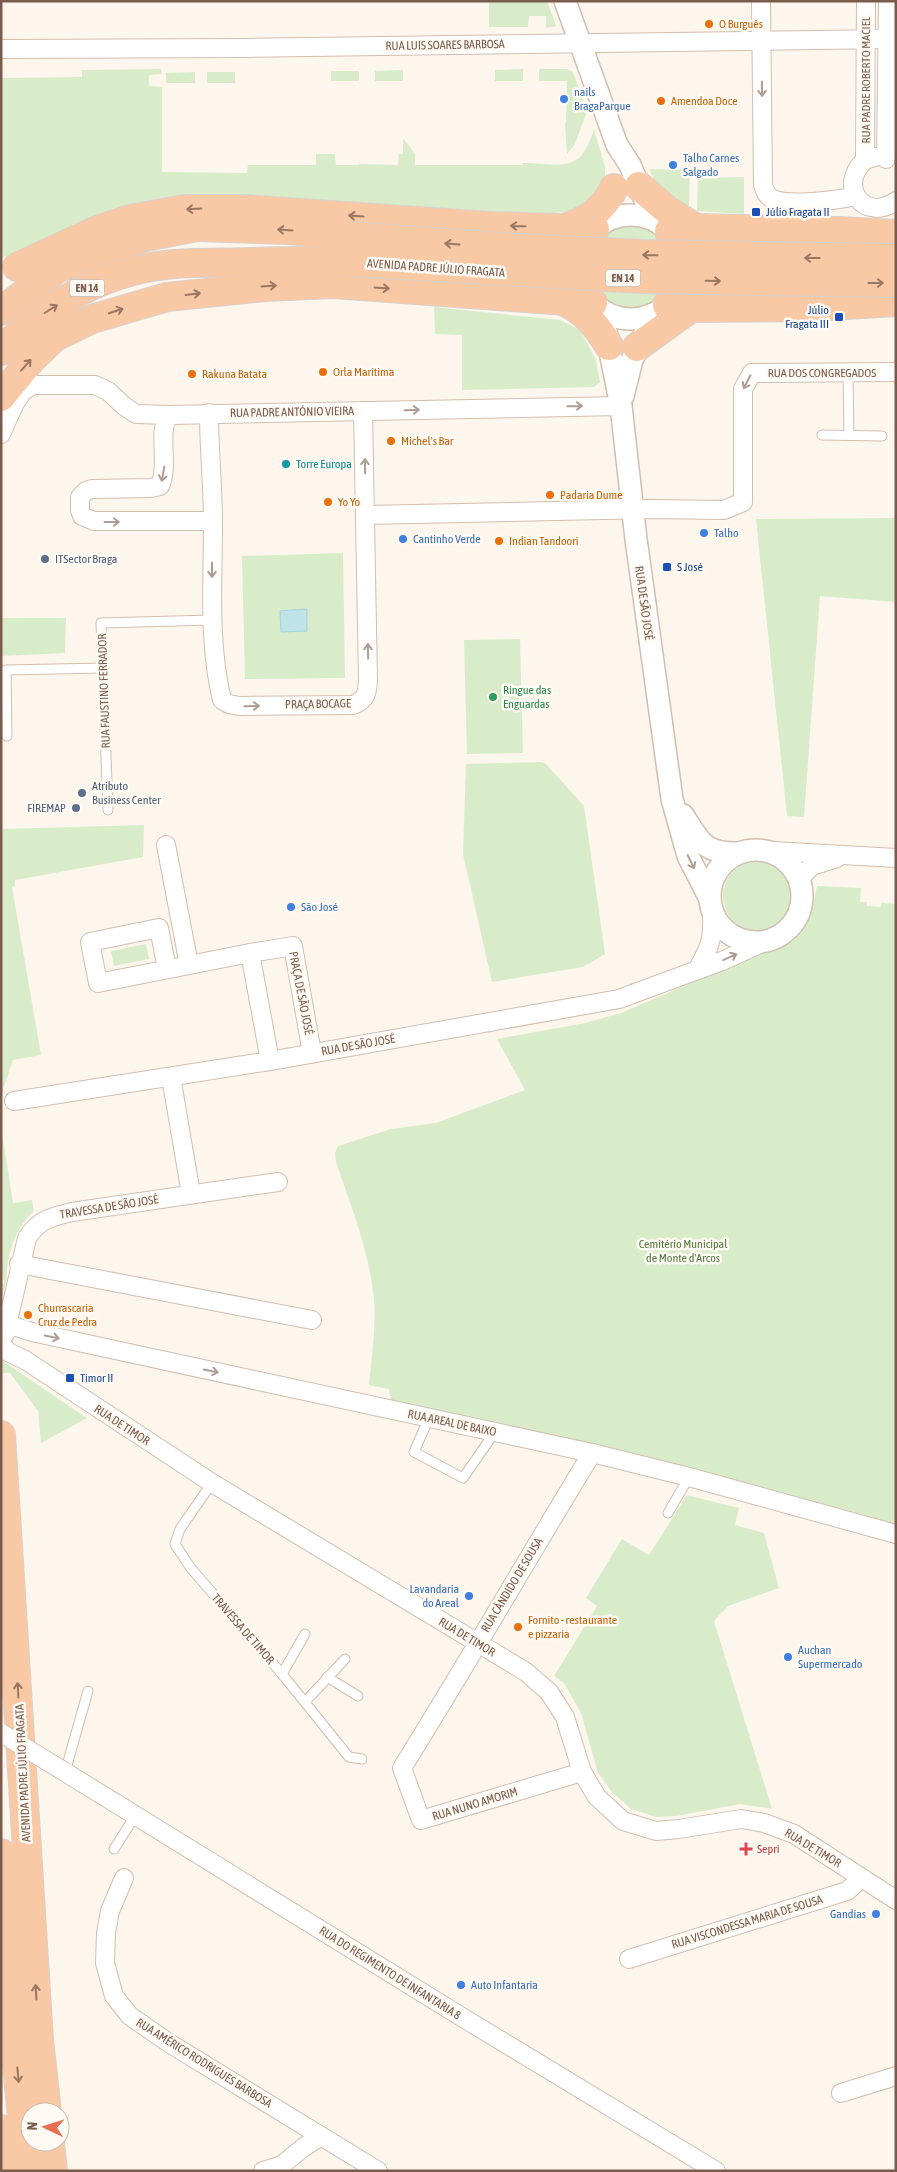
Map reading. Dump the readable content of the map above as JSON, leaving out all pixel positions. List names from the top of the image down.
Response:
{
  "streets": {
    "highway": ["AVENIDA PADRE JÚLIO FRAGATA", "EN 14"],
    "street": [
      "RUA LUIS SOARES BARBOSA",
      "RUA PADRE ROBERTO MACIEL",
      "RUA DOS CONGREGADOS",
      "RUA PADRE ANTÓNIO VIEIRA",
      "RUA DE SÃO JOSÉ",
      "PRAÇA BOCAGE",
      "PRAÇA DE SÃO JOSÉ",
      "TRAVESSA DE SÃO JOSÉ",
      "RUA AREAL DE BAIXO",
      "RUA DE TIMOR",
      "RUA CÂNDIDO DE SOUSA",
      "RUA NUNO AMORIM",
      "RUA VISCONDESSA MARIA DE SOUSA",
      "RUA DO REGIMENTO DE INFANTARIA 8",
      "RUA AMÉRICO RODRIGUES BARBOSA"
    ],
    "lane": ["RUA FAUSTINO FERRADOR", "TRAVESSA DE TIMOR"]
  },
  "crossings": [
    ["RUA LUIS SOARES BARBOSA", "RUA PADRE ROBERTO MACIEL"],
    ["AVENIDA PADRE JÚLIO FRAGATA", "RUA DO REGIMENTO DE INFANTARIA 8"],
    ["RUA DOS CONGREGADOS", "RUA DE SÃO JOSÉ"],
    ["RUA PADRE ANTÓNIO VIEIRA", "RUA DE SÃO JOSÉ"],
    ["RUA PADRE ANTÓNIO VIEIRA", "PRAÇA BOCAGE"],
    ["RUA DE SÃO JOSÉ", "PRAÇA DE SÃO JOSÉ"],
    ["RUA FAUSTINO FERRADOR", "PRAÇA BOCAGE"],
    ["TRAVESSA DE SÃO JOSÉ", "RUA AREAL DE BAIXO"],
    ["TRAVESSA DE SÃO JOSÉ", "RUA DE TIMOR"],
    ["RUA AREAL DE BAIXO", "RUA CÂNDIDO DE SOUSA"],
    ["RUA DE TIMOR", "RUA CÂNDIDO DE SOUSA"],
    ["RUA DE TIMOR", "TRAVESSA DE TIMOR"],
    ["RUA DE TIMOR", "RUA NUNO AMORIM"],
    ["RUA DE TIMOR", "RUA VISCONDESSA MARIA DE SOUSA"],
    ["RUA CÂNDIDO DE SOUSA", "RUA NUNO AMORIM"]
  ],
  "parks": ["Cemitério Municipal de Monte d'Arcos"],
  "places": {
    "other": [
      "O Burguês",
      "nails BragaParque",
      "Amendoa Doce",
      "Talho Carnes Salgado",
      "Orla Marítima",
      "Rakuna Batata",
      "Michel's Bar",
      "Torre Europa",
      "Padaria Dume",
      "Yo Yo",
      "Talho",
      "Cantinho Verde",
      "Indian Tandoori",
      "ITSector Braga",
      "Ringue das Enguardas",
      "Atributo Business Center",
      "FIREMAP",
      "São José",
      "Churrascaria Cruz de Pedra",
      "Lavandaria do Areal",
      "Fornito - restaurante e pizzaria",
      "Auchan Supermercado",
      "Gandias",
      "Auto Infantaria"
    ],
    "transit": [
      "Júlio Fragata II",
      "Júlio Fragata III",
      "S José",
      "Timor II"
    ],
    "health": ["Sepri"]
  },
  "north": "left"
}
